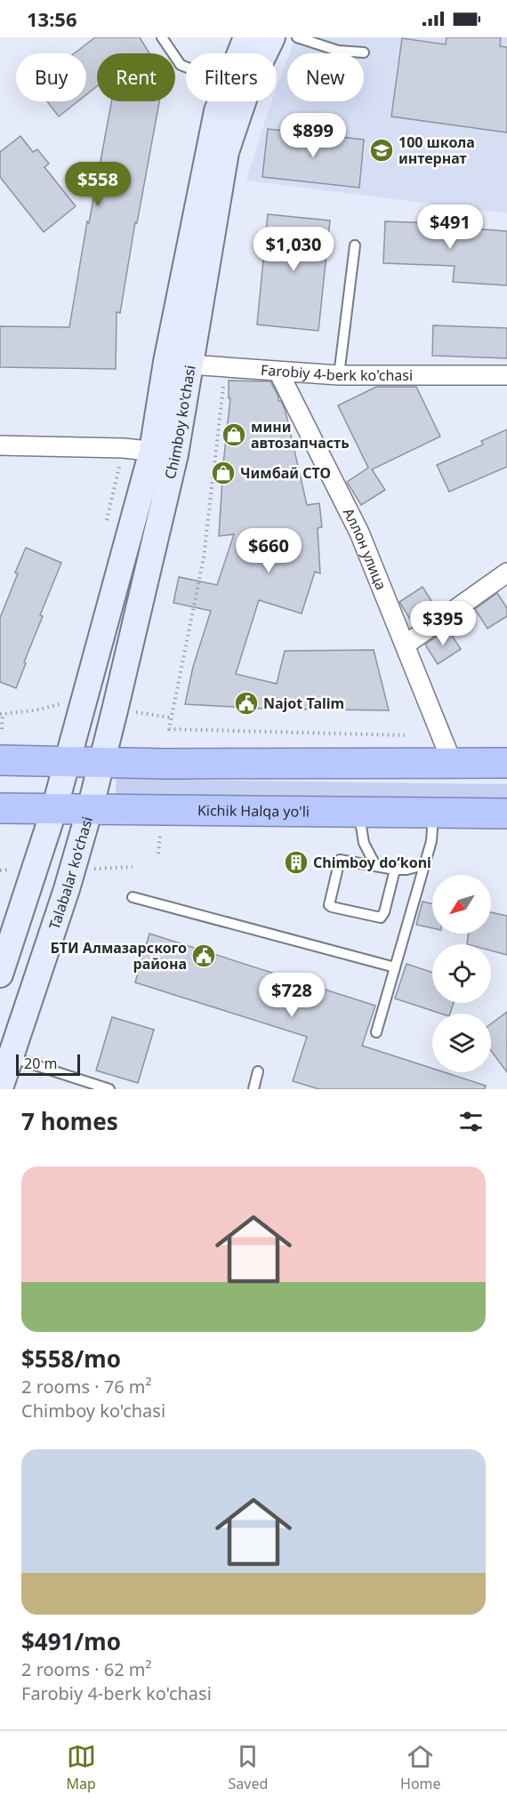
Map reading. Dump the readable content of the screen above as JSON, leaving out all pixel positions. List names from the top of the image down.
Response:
{
  "streets": {
    "highway": ["Kichik Halqa yo'li"],
    "main road": ["Chimboy ko'chasi", "Talabalar ko'chasi"],
    "street": ["Farobiy 4-berk ko'chasi", "Аллон улица"]
  },
  "crossings": [
    ["Farobiy 4-berk ko'chasi", "Chimboy ko'chasi"],
    ["Farobiy 4-berk ko'chasi", "Аллон улица"],
    ["Chimboy ko'chasi", "Kichik Halqa yo'li"],
    ["Chimboy ko'chasi", "Talabalar ko'chasi"],
    ["Kichik Halqa yo'li", "Talabalar ko'chasi"]
  ],
  "places": {
    "school or university": ["100 школа интернат"],
    "shop": ["мини автозапчасть", "Чимбай СТО"],
    "public building": ["Najot Talim", "БТИ Алмазарского района"],
    "building": ["Chimboy doʻkoni"]
  },
  "scale_bar": "20 m",
  "north": "bottom left",
  "page": {
    "status": "13:56",
    "chip": [
      "Buy",
      "Rent",
      "Filters",
      "New"
    ],
    "price": [
      "$899",
      "$558",
      "$491",
      "$1,030",
      "$660",
      "$395",
      "$728"
    ],
    "scale": "20 m",
    "heading": "7 homes",
    "list": [
      {
        "name": "$558/mo",
        "note": "2 rooms · 76 m² · Chimboy ko'chasi"
      },
      {
        "name": "$491/mo",
        "note": "2 rooms · 62 m² · Farobiy 4-berk ko'chasi"
      }
    ],
    "tabs": ["Map", "Saved", "Home"]
  }
}
